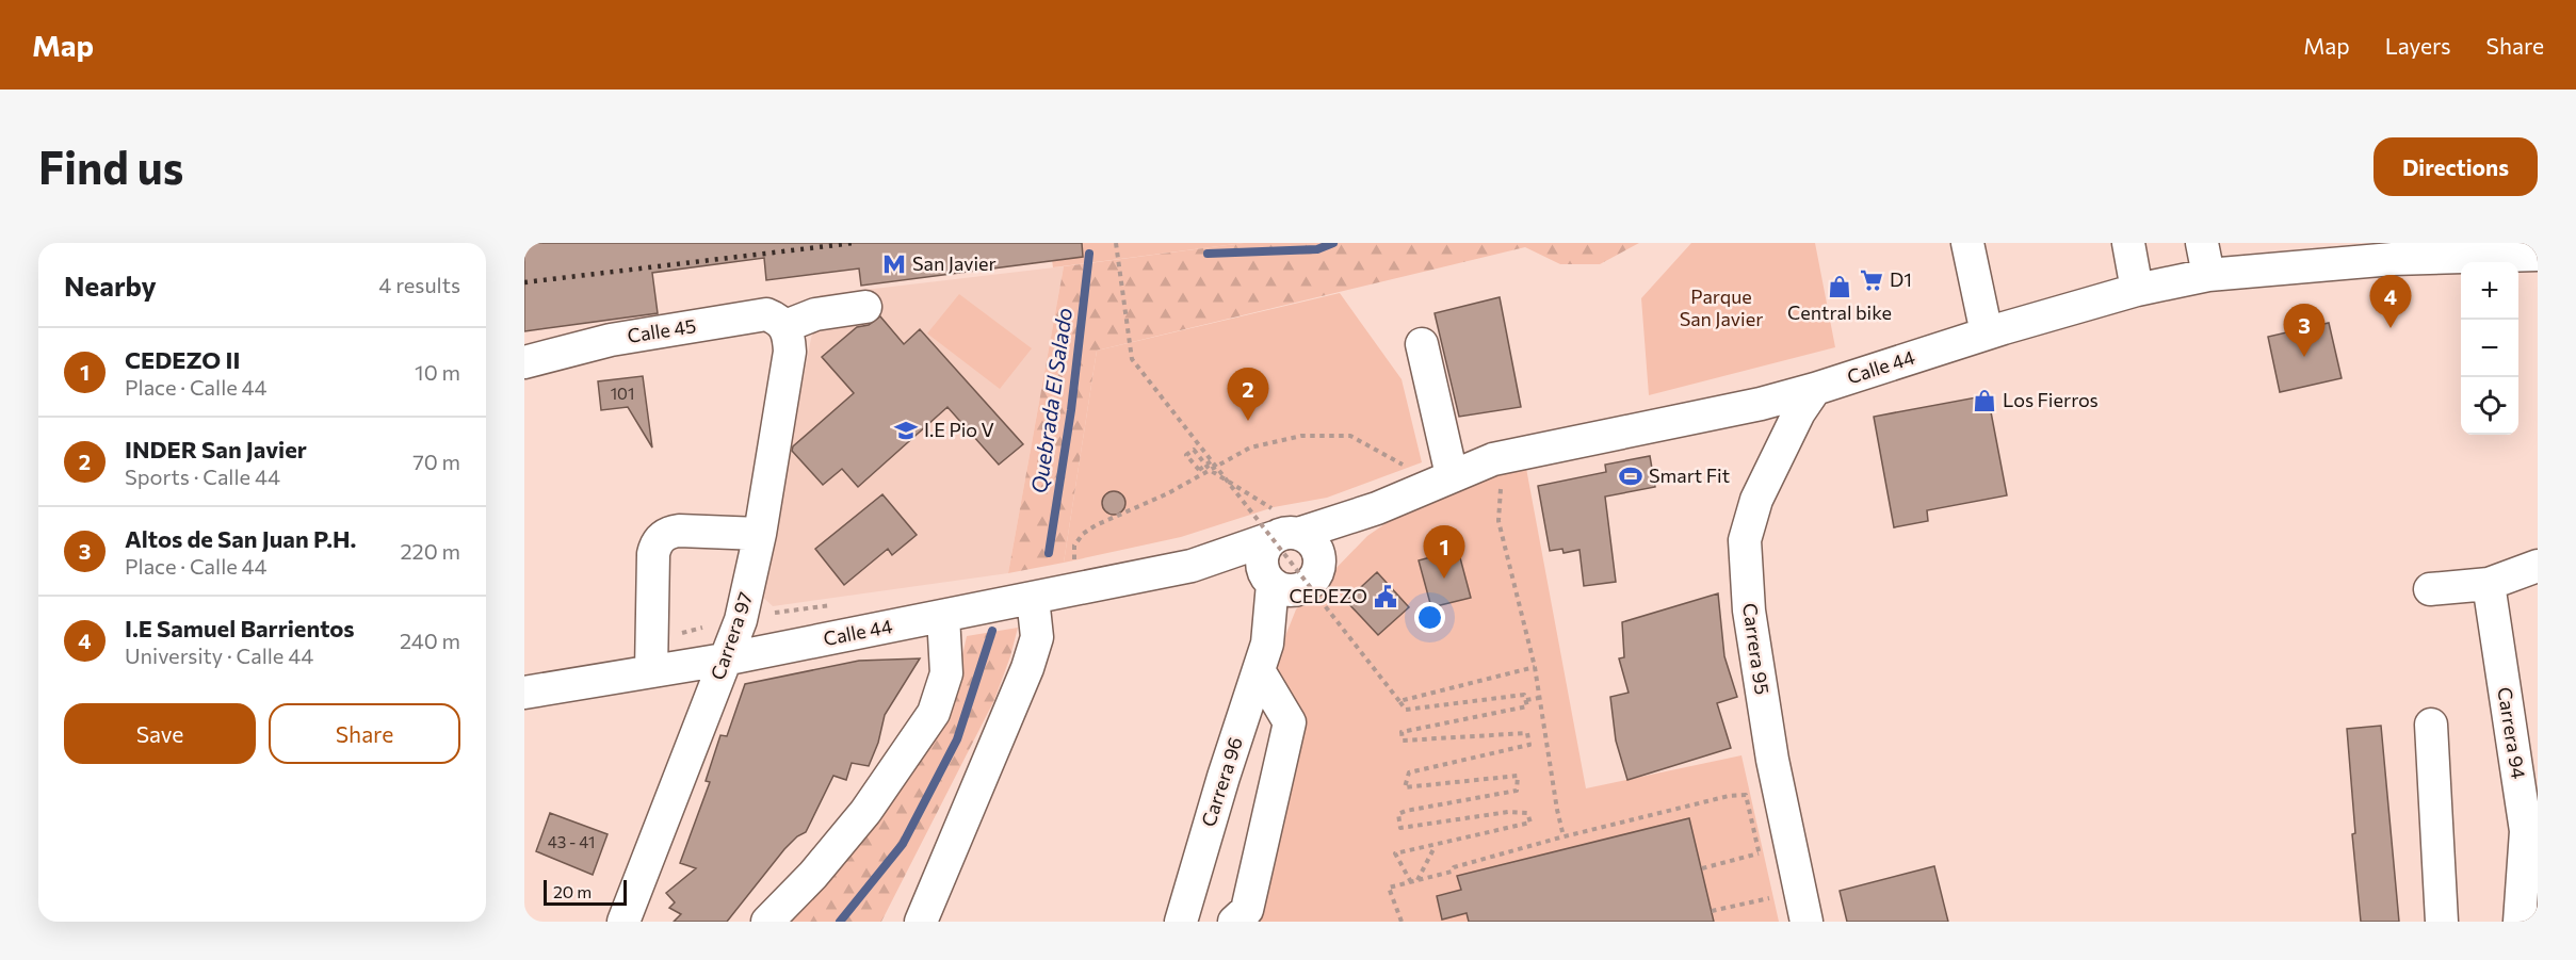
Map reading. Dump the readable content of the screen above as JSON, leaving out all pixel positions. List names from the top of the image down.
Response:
{
  "streets": {
    "street": [
      "Calle 45",
      "Calle 44",
      "Carrera 97",
      "Carrera 95",
      "Carrera 94",
      "Carrera 96"
    ]
  },
  "crossings": [
    ["Calle 45", "Carrera 97"],
    ["Calle 44", "Carrera 97"],
    ["Calle 44", "Carrera 95"],
    ["Calle 44", "Carrera 96"]
  ],
  "water": ["Quebrada El Salado"],
  "parks": ["Parque San Javier"],
  "places": {
    "metro station": ["San Javier"],
    "supermarket": ["D1"],
    "shop": ["Central bike", "Los Fierros"],
    "school or university": ["I.E Pio V"],
    "sports": ["Smart Fit"],
    "public building": ["CEDEZO"]
  },
  "house_numbers": ["101", "43 - 41"],
  "scale_bar": "20 m",
  "page": {
    "header": "Map",
    "nav": ["Map", "Layers", "Share"],
    "buttons": [
      "Directions",
      ["Save", "Share"]
    ],
    "title": "Find us",
    "heading": ["Nearby", "4 results"],
    "map_buttons": ["+", "−"],
    "pins": [
      "4",
      "3",
      "2",
      "1"
    ],
    "list": [
      {
        "mark": "1",
        "name": "CEDEZO II",
        "note": "Place · Calle 44",
        "value": "10 m"
      },
      {
        "mark": "2",
        "name": "INDER San Javier",
        "note": "Sports · Calle 44",
        "value": "70 m"
      },
      {
        "mark": "3",
        "name": "Altos de San Juan P.H.",
        "note": "Place · Calle 44",
        "value": "220 m"
      },
      {
        "mark": "4",
        "name": "I.E Samuel Barrientos",
        "note": "University · Calle 44",
        "value": "240 m"
      }
    ],
    "scale": "20 m"
  }
}
